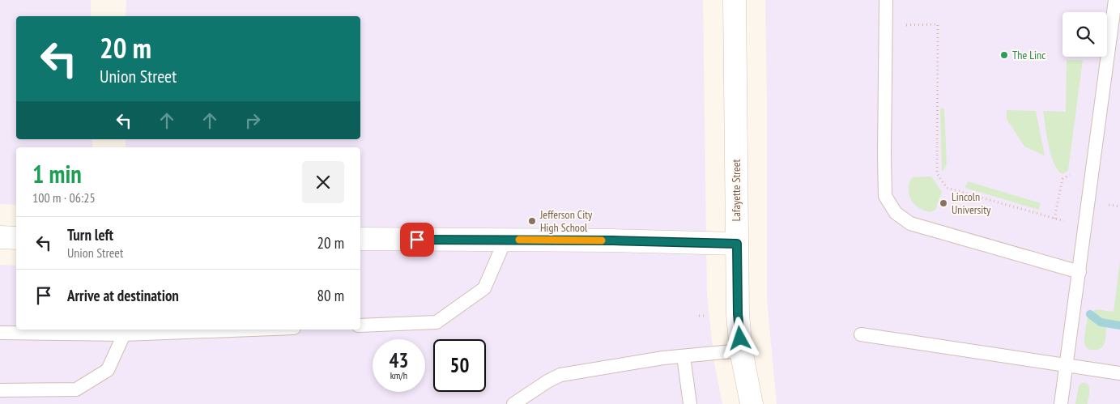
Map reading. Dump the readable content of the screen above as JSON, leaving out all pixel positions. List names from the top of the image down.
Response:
{
  "streets": {
    "main road": ["Lafayette Street"]
  },
  "places": ["The Linc", "Lincoln University", "Jefferson City High School"],
  "page": {
    "turn": ["20 m", "Union Street"],
    "heading": ["1 min", "100 m · 06:25"],
    "list": [
      {
        "name": "Turn left",
        "note": "Union Street",
        "value": "20 m"
      },
      {
        "name": "Arrive at destination",
        "value": "80 m"
      }
    ],
    "speed": "43 km/h",
    "limit": "50"
  }
}
